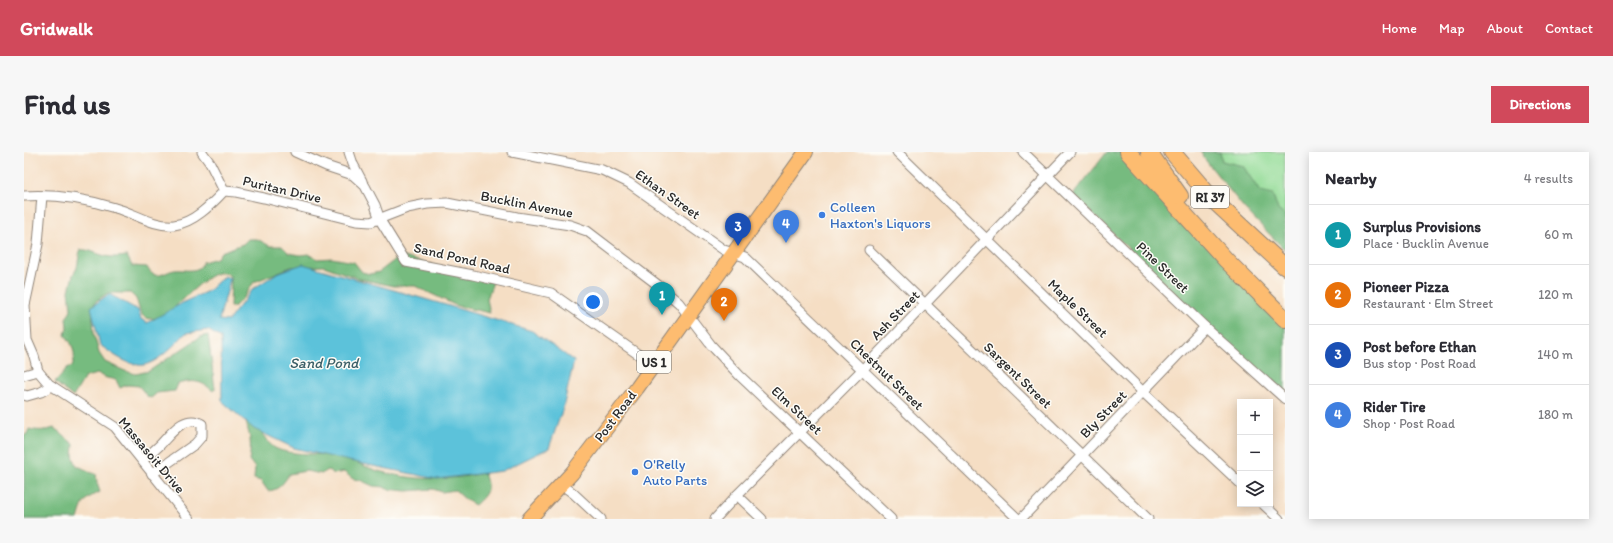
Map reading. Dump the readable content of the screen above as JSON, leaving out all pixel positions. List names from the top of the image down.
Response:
{
  "streets": {
    "highway": ["RI 37"],
    "main road": ["US 1", "Post Road"],
    "street": [
      "Puritan Drive",
      "Ethan Street",
      "Bucklin Avenue",
      "Sand Pond Road",
      "Pine Street",
      "Maple Street",
      "Ash Street",
      "Chestnut Street",
      "Sargent Street",
      "Elm Street",
      "Bly Street",
      "Massasoit Drive"
    ]
  },
  "crossings": [
    ["Puritan Drive", "Bucklin Avenue"],
    ["Puritan Drive", "Sand Pond Road"],
    ["Puritan Drive", "Massasoit Drive"],
    ["Ethan Street", "Chestnut Street"],
    ["Ethan Street", "Post Road"],
    ["Bucklin Avenue", "Sand Pond Road"],
    ["Bucklin Avenue", "Elm Street"],
    ["Bucklin Avenue", "Post Road"],
    ["Sand Pond Road", "Post Road"],
    ["Pine Street", "Ash Street"],
    ["Pine Street", "Bly Street"],
    ["Maple Street", "Ash Street"],
    ["Maple Street", "Bly Street"],
    ["Ash Street", "Chestnut Street"],
    ["Ash Street", "Sargent Street"],
    ["Ash Street", "Elm Street"],
    ["Chestnut Street", "Bly Street"],
    ["Chestnut Street", "Post Road"],
    ["Sargent Street", "Bly Street"],
    ["Elm Street", "Post Road"]
  ],
  "water": ["Sand Pond"],
  "places": ["Colleen Haxton's Liquors", "O'Relly Auto Parts"],
  "page": {
    "header": "Gridwalk",
    "nav": [
      "Home",
      "Map",
      "About",
      "Contact"
    ],
    "buttons": "Directions",
    "title": "Find us",
    "heading": ["Nearby", "4 results"],
    "list": [
      {
        "mark": "1",
        "name": "Surplus Provisions",
        "note": "Place · Bucklin Avenue",
        "value": "60 m"
      },
      {
        "mark": "2",
        "name": "Pioneer Pizza",
        "note": "Restaurant · Elm Street",
        "value": "120 m"
      },
      {
        "mark": "3",
        "name": "Post before Ethan",
        "note": "Bus stop · Post Road",
        "value": "140 m"
      },
      {
        "mark": "4",
        "name": "Rider Tire",
        "note": "Shop · Post Road",
        "value": "180 m"
      }
    ],
    "pins": [
      "4",
      "3",
      "1",
      "2"
    ],
    "map_buttons": ["+", "−"]
  }
}
